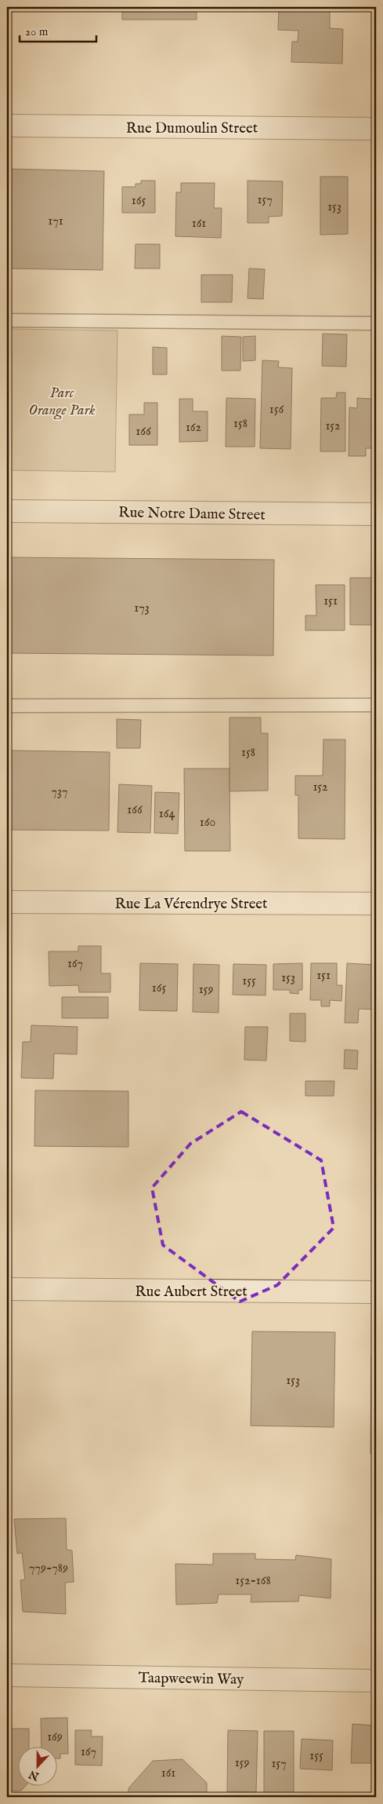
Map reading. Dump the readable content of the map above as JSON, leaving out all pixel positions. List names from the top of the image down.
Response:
{
  "streets": {
    "street": [
      "Rue Dumoulin Street",
      "Rue Notre Dame Street",
      "Rue La Vérendrye Street",
      "Rue Aubert Street",
      "Taapweewin Way"
    ]
  },
  "parks": ["Parc Orange Park"],
  "house_numbers": [
    "157",
    "165",
    "153",
    "171",
    "161",
    "156",
    "158",
    "152",
    "162",
    "166",
    "151",
    "173",
    "158",
    "152",
    "737",
    "166",
    "164",
    "160",
    "167",
    "151",
    "153",
    "155",
    "165",
    "159",
    "153",
    "779-789",
    "152-168",
    "169",
    "167",
    "155",
    "159",
    "157",
    "161"
  ],
  "scale_bar": "20 m",
  "north": "bottom"
}
